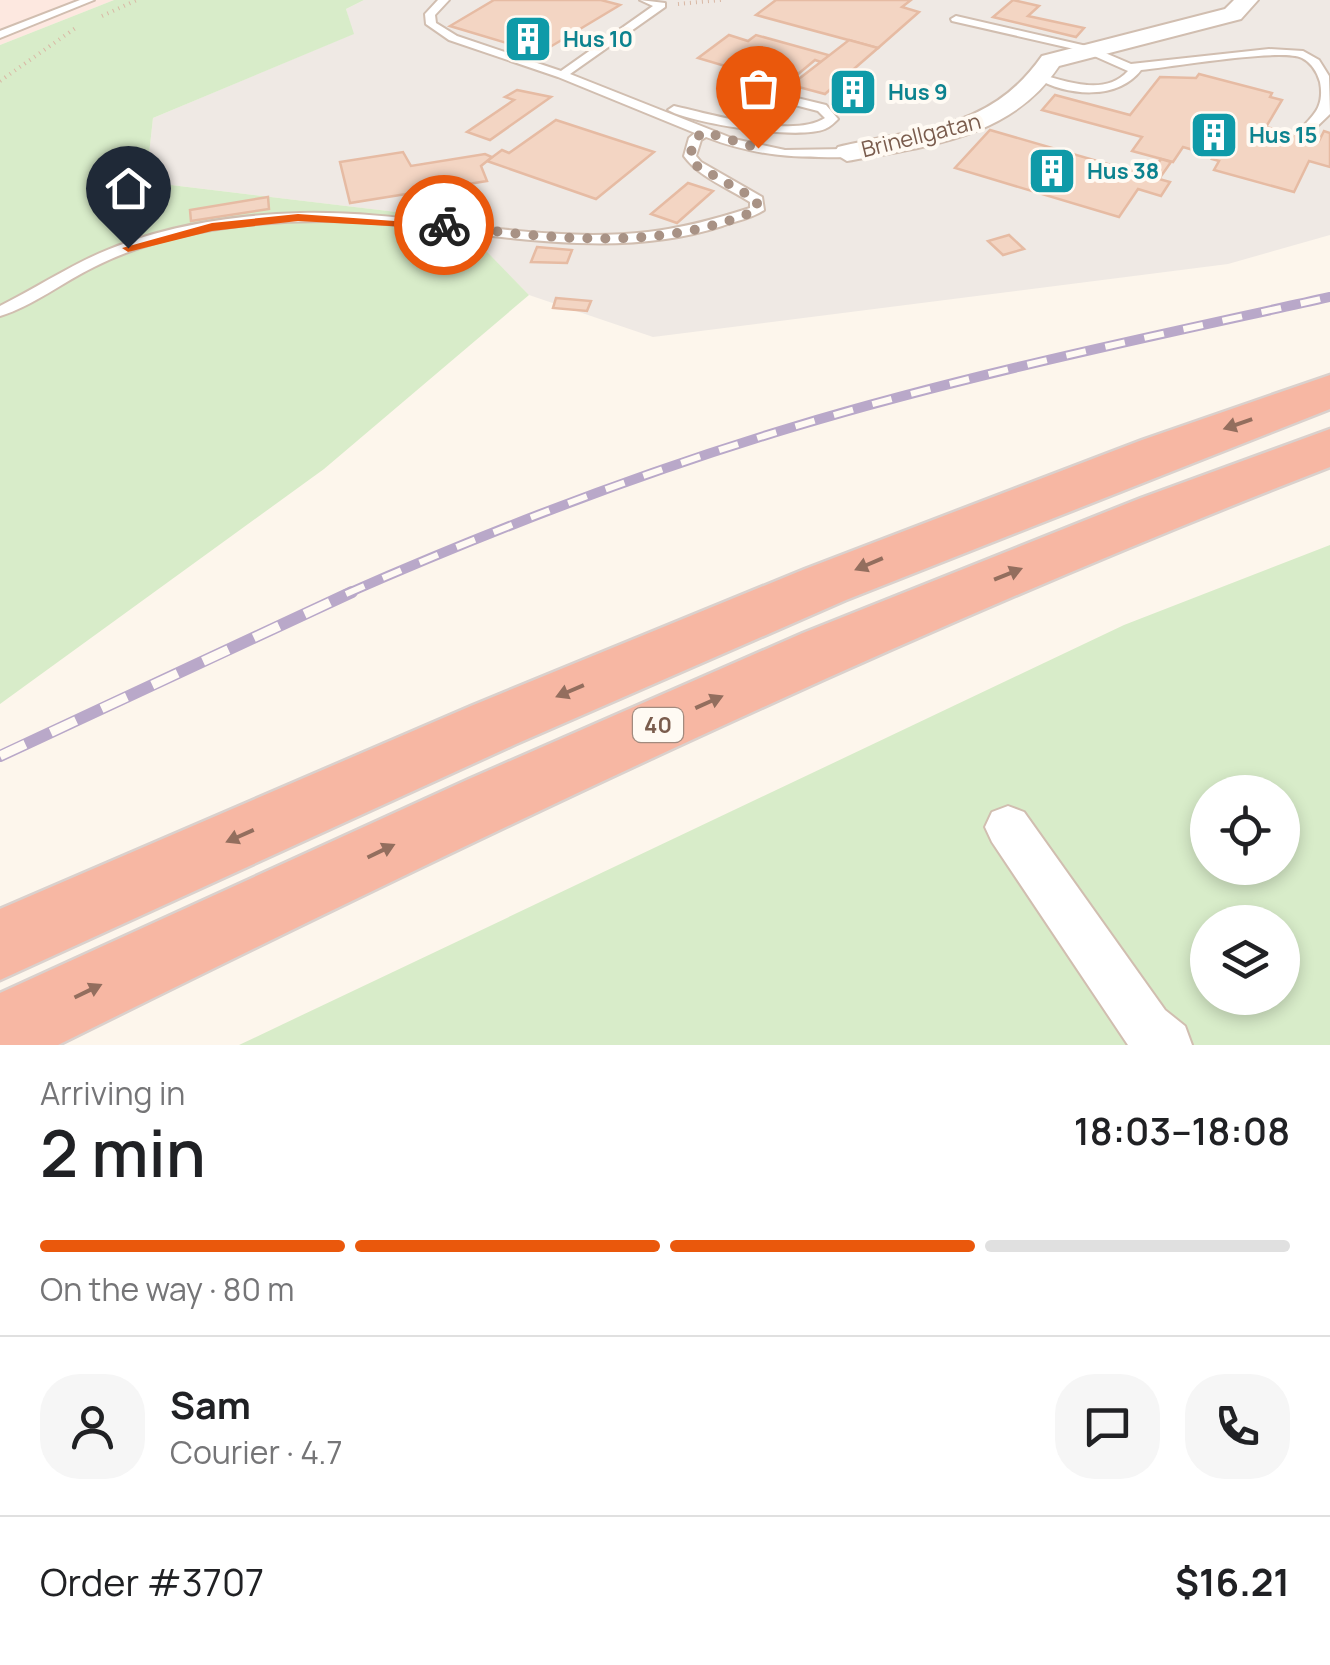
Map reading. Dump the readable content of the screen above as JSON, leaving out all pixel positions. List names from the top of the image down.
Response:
{
  "streets": {
    "highway": ["40"],
    "street": ["Brinellgatan"]
  },
  "places": {
    "building": [
      "Hus 10",
      "Hus 9",
      "Hus 15",
      "Hus 38"
    ]
  },
  "page": {
    "heading": ["2 min", "Arriving in", "18:03–18:08"],
    "panel": [
      "Sam",
      "Courier · 4.7",
      "Order #3707",
      "$16.21"
    ],
    "bar": "On the way · 80 m"
  }
}
